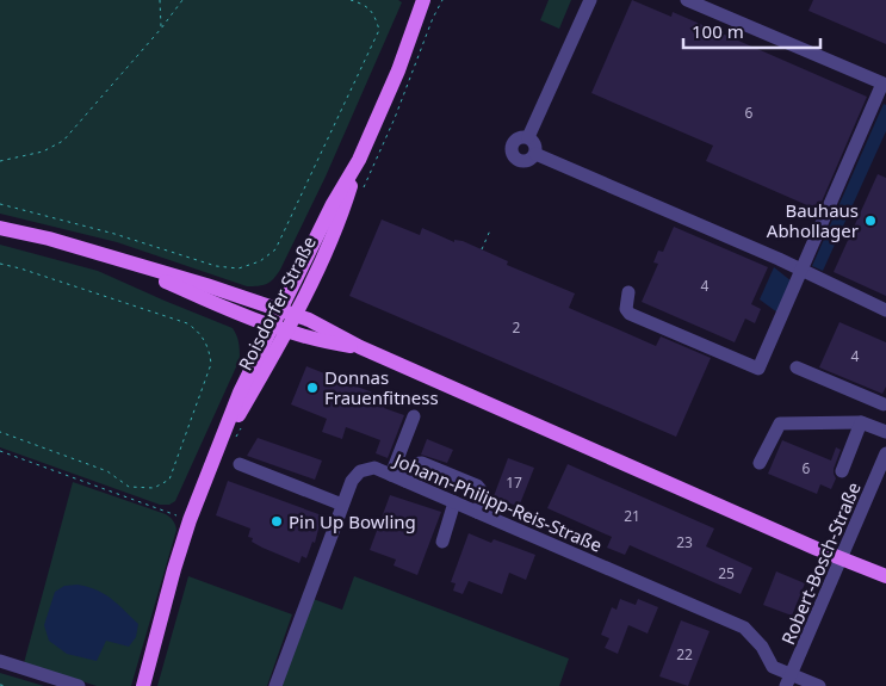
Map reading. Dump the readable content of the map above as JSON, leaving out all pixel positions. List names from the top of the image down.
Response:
{
  "streets": {
    "main road": ["Roisdorfer Straße"],
    "street": ["Johann-Philipp-Reis-Straße", "Robert-Bosch-Straße"]
  },
  "crossings": [
    ["Johann-Philipp-Reis-Straße", "Robert-Bosch-Straße"]
  ],
  "places": ["Bauhaus Abhollager", "Donnas Frauenfitness", "Pin Up Bowling"],
  "house_numbers": [
    "6",
    "4",
    "2",
    "4",
    "6",
    "17",
    "21",
    "23",
    "25",
    "22"
  ],
  "scale_bar": "100 m"
}
